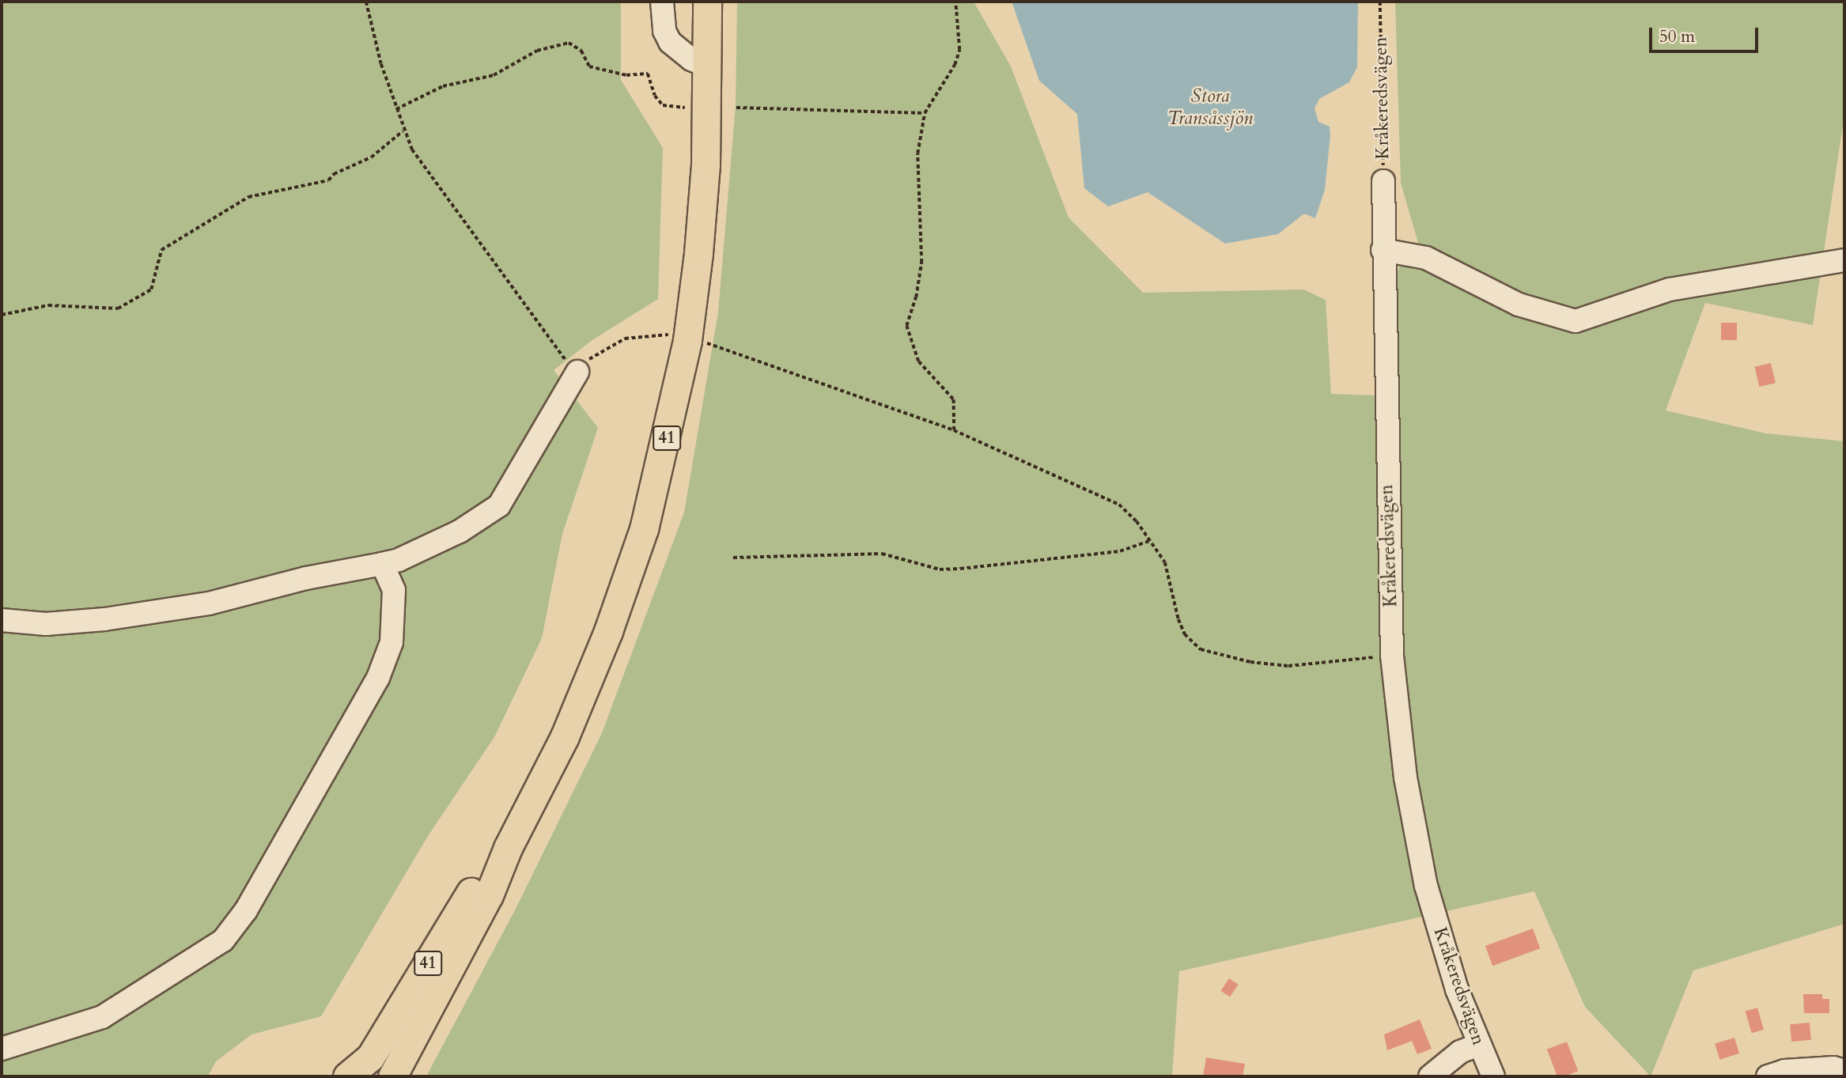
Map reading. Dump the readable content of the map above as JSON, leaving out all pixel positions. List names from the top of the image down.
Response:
{
  "streets": {
    "main road": ["41"],
    "street": ["Kråkeredsvägen"]
  },
  "water": ["Stora Transåssjön"],
  "scale_bar": "50 m"
}
